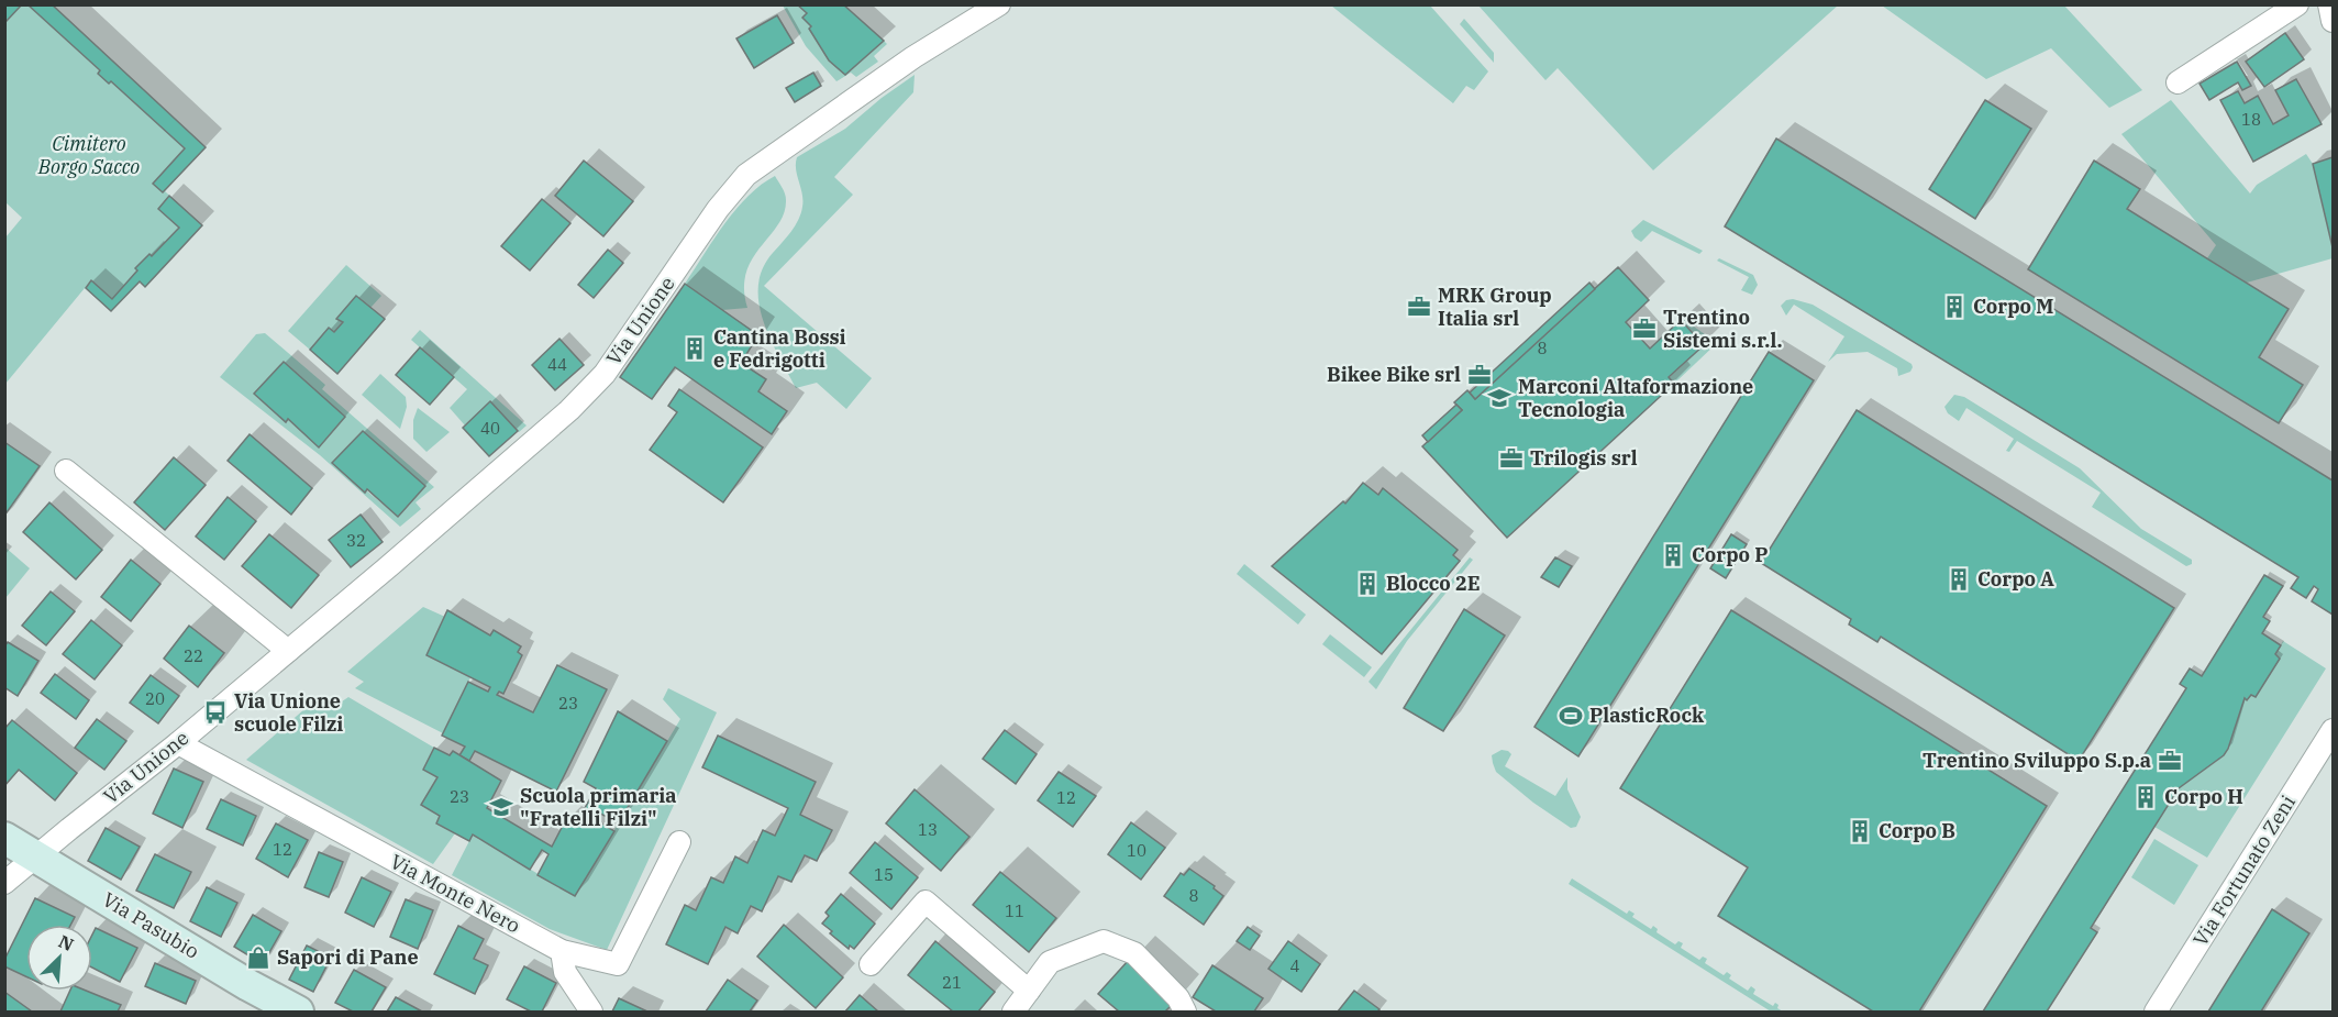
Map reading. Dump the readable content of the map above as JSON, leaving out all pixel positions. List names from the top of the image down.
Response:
{
  "streets": {
    "street": [
      "Via Unione",
      "Via Fortunato Zeni",
      "Via Monte Nero",
      "Via Pasubio"
    ]
  },
  "crossings": [
    ["Via Unione", "Via Monte Nero"],
    ["Via Unione", "Via Pasubio"]
  ],
  "parks": ["Cimitero Borgo Sacco"],
  "places": {
    "office": [
      "MRK Group Italia srl",
      "Trentino Sistemi s.r.l.",
      "Bikee Bike srl",
      "Trilogis srl",
      "Trentino Sviluppo S.p.a"
    ],
    "building": [
      "Corpo M",
      "Cantina Bossi e Fedrigotti",
      "Corpo P",
      "Corpo A",
      "Blocco 2E",
      "Corpo H",
      "Corpo B"
    ],
    "school or university": ["Marconi Altaformazione Tecnologia", "Scuola primaria \"Fratelli Filzi\""],
    "bus stop": ["Via Unione scuole Filzi"],
    "sports": ["PlasticRock"],
    "shop": ["Sapori di Pane"]
  },
  "house_numbers": [
    "18",
    "8",
    "44",
    "40",
    "32",
    "22",
    "20",
    "23",
    "23",
    "12",
    "13",
    "12",
    "10",
    "15",
    "8",
    "11",
    "4",
    "21"
  ],
  "north": "top right"
}
